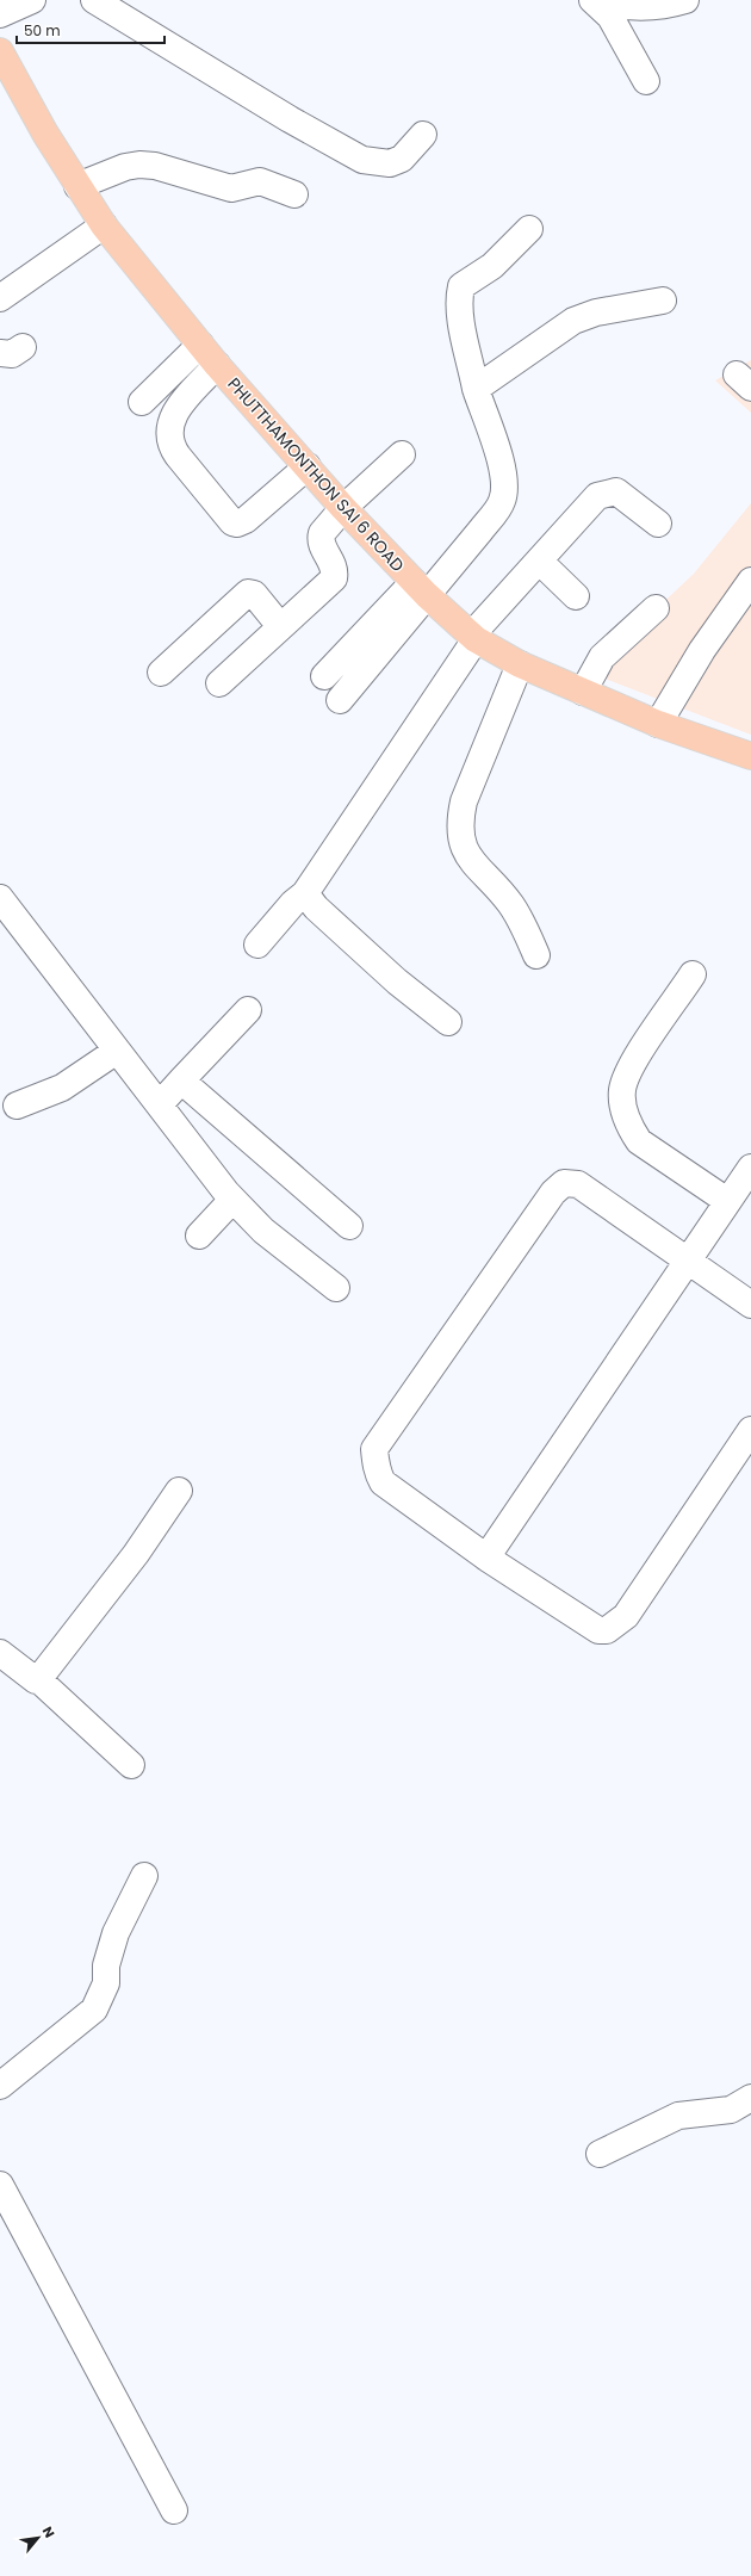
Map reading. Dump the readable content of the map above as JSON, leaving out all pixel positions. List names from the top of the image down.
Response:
{
  "streets": {
    "main road": ["PHUTTHAMONTHON SAI 6 ROAD"]
  },
  "scale_bar": "50 m",
  "north": "top right"
}
